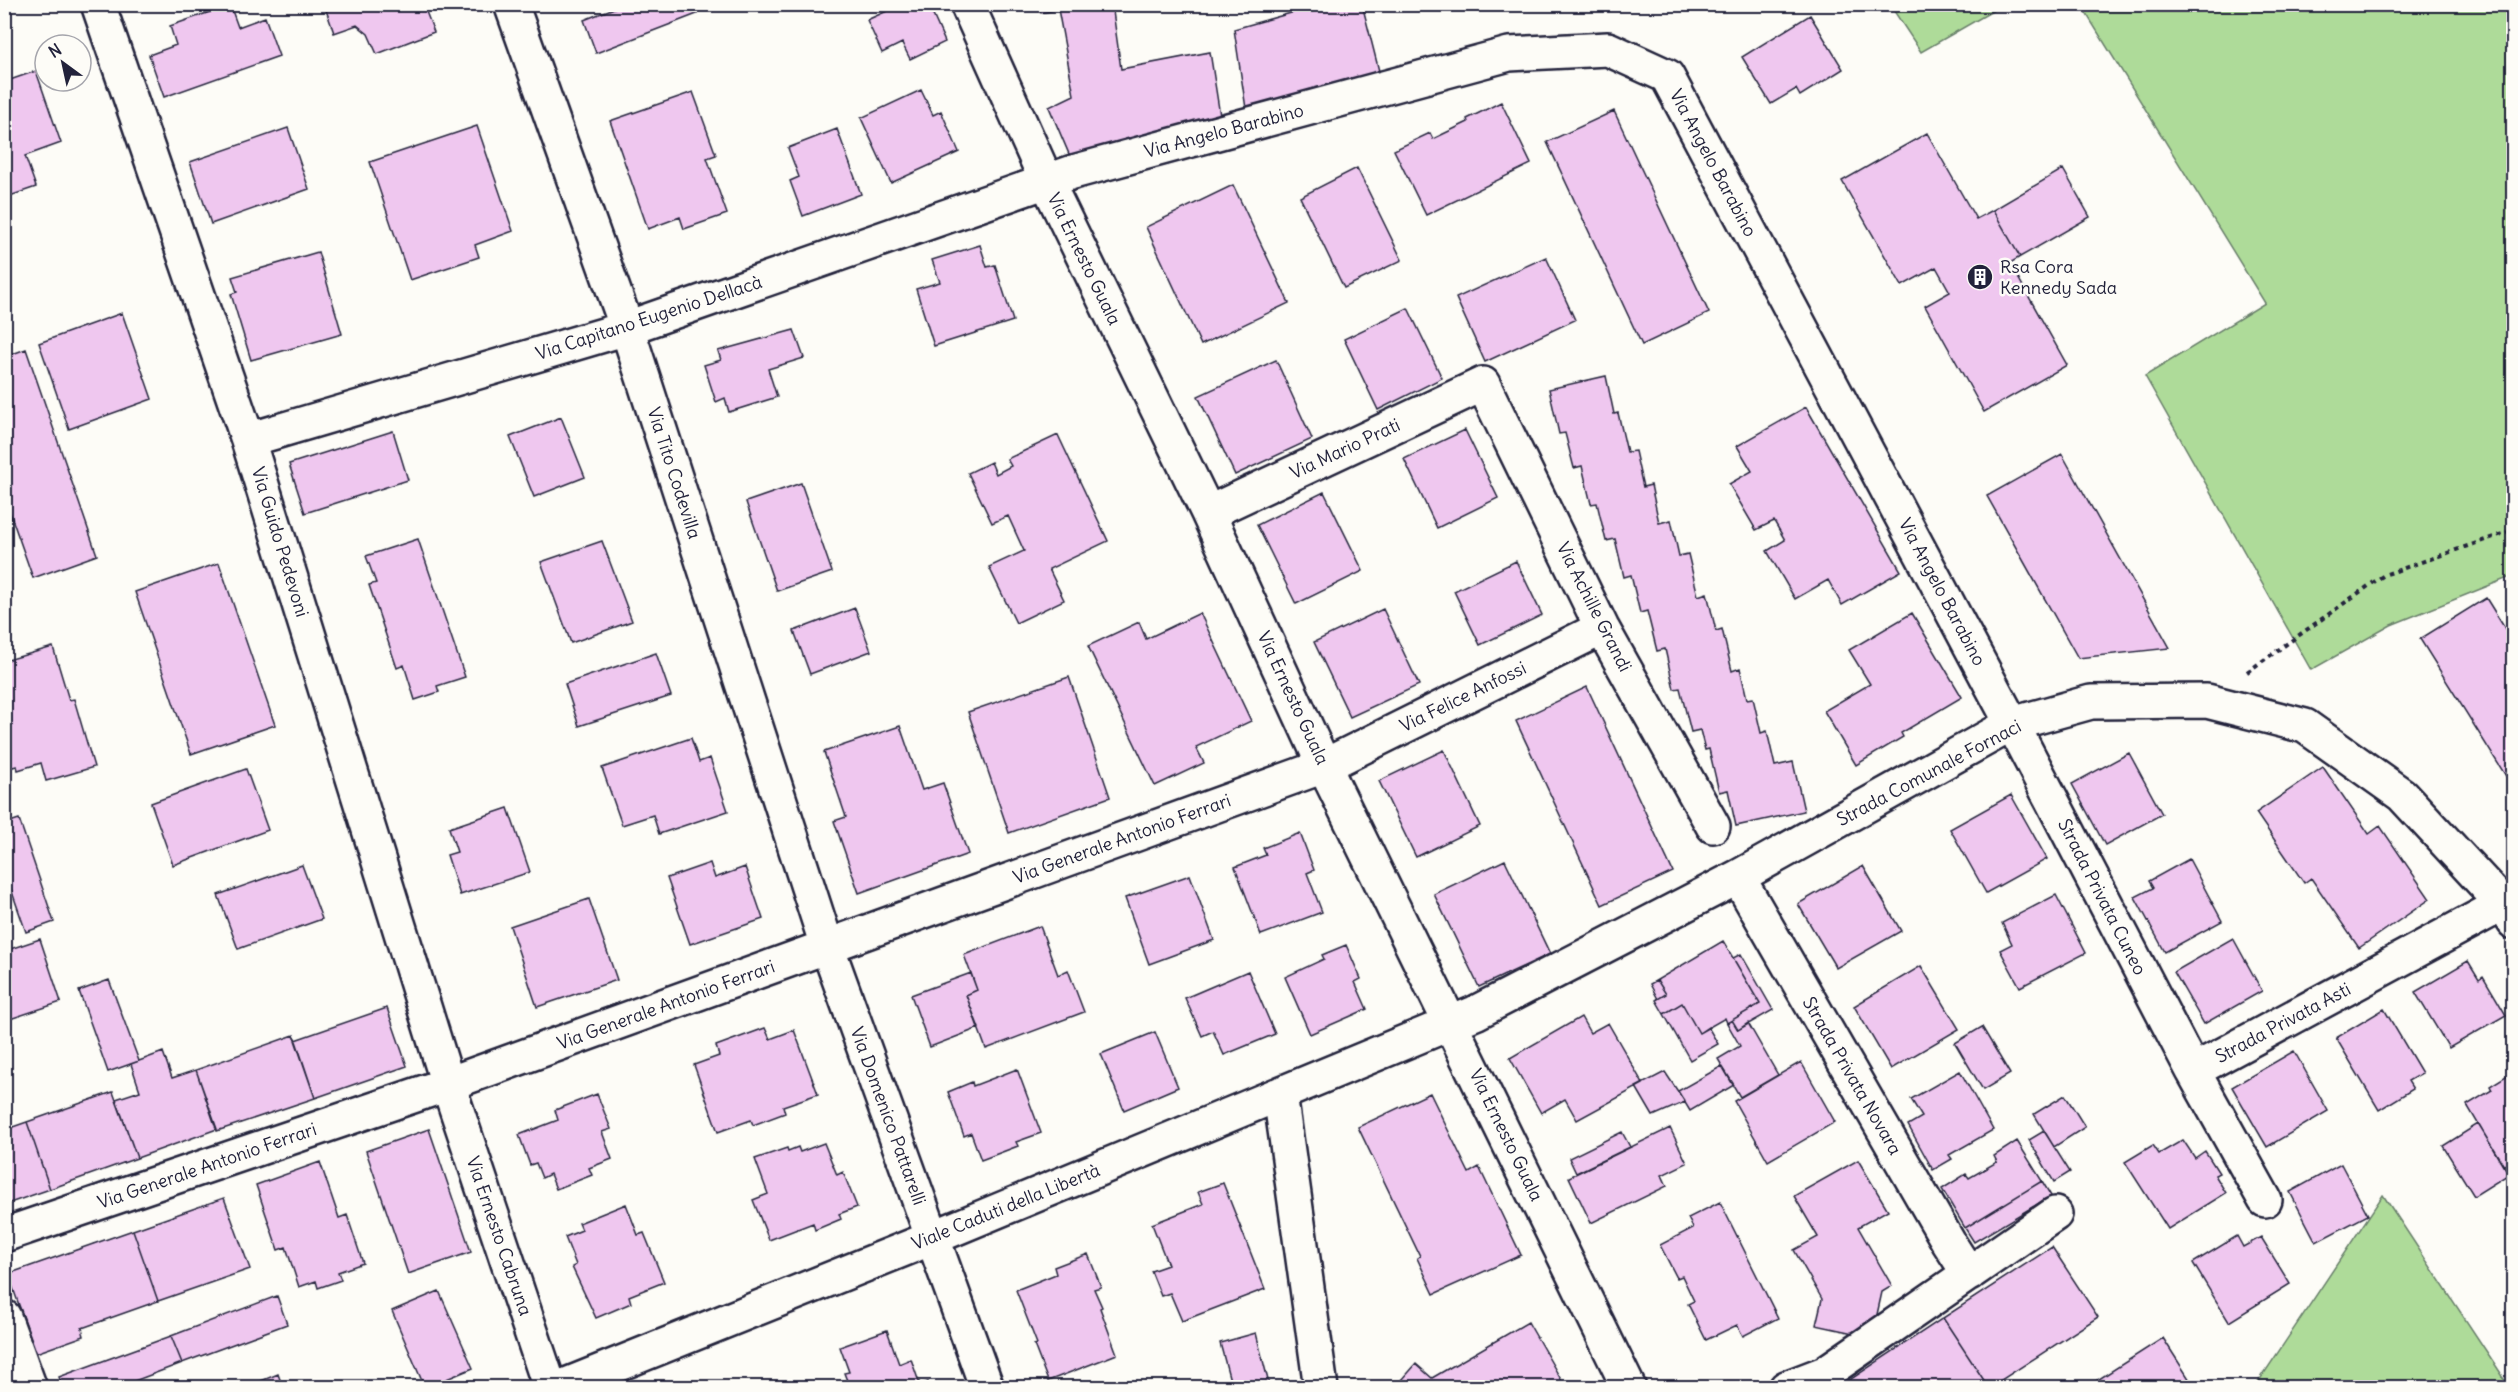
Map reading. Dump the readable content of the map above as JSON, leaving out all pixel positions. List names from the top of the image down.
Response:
{
  "streets": {
    "street": [
      "Via Angelo Barabino",
      "Via Ernesto Guala",
      "Via Capitano Eugenio Dellacà",
      "Via Mario Prati",
      "Via Tito Codevilla",
      "Via Guido Pedevoni",
      "Via Achille Grandi",
      "Via Felice Anfossi",
      "Strada Comunale Fornaci",
      "Via Generale Antonio Ferrari",
      "Strada Privata Cuneo",
      "Strada Privata Asti",
      "Strada Privata Novara",
      "Via Domenico Pattarelli",
      "Viale Caduti della Libertà",
      "Via Ernesto Cabruna"
    ]
  },
  "crossings": [
    ["Via Angelo Barabino", "Via Ernesto Guala"],
    ["Via Angelo Barabino", "Via Capitano Eugenio Dellacà"],
    ["Via Angelo Barabino", "Strada Comunale Fornaci"],
    ["Via Angelo Barabino", "Strada Privata Cuneo"],
    ["Via Ernesto Guala", "Via Capitano Eugenio Dellacà"],
    ["Via Ernesto Guala", "Via Mario Prati"],
    ["Via Ernesto Guala", "Via Felice Anfossi"],
    ["Via Ernesto Guala", "Strada Comunale Fornaci"],
    ["Via Ernesto Guala", "Via Generale Antonio Ferrari"],
    ["Via Ernesto Guala", "Viale Caduti della Libertà"],
    ["Via Capitano Eugenio Dellacà", "Via Tito Codevilla"],
    ["Via Capitano Eugenio Dellacà", "Via Guido Pedevoni"],
    ["Via Mario Prati", "Via Achille Grandi"],
    ["Via Tito Codevilla", "Via Generale Antonio Ferrari"],
    ["Via Tito Codevilla", "Via Domenico Pattarelli"],
    ["Via Guido Pedevoni", "Via Generale Antonio Ferrari"],
    ["Via Guido Pedevoni", "Via Ernesto Cabruna"],
    ["Via Achille Grandi", "Via Felice Anfossi"],
    ["Via Felice Anfossi", "Via Generale Antonio Ferrari"],
    ["Strada Comunale Fornaci", "Strada Privata Cuneo"],
    ["Strada Comunale Fornaci", "Strada Privata Asti"],
    ["Strada Comunale Fornaci", "Strada Privata Novara"],
    ["Strada Comunale Fornaci", "Viale Caduti della Libertà"],
    ["Via Generale Antonio Ferrari", "Via Domenico Pattarelli"],
    ["Via Generale Antonio Ferrari", "Via Ernesto Cabruna"],
    ["Strada Privata Cuneo", "Strada Privata Asti"],
    ["Via Domenico Pattarelli", "Viale Caduti della Libertà"]
  ],
  "places": {
    "building": ["Rsa Cora Kennedy Sada"]
  },
  "north": "top left"
}
